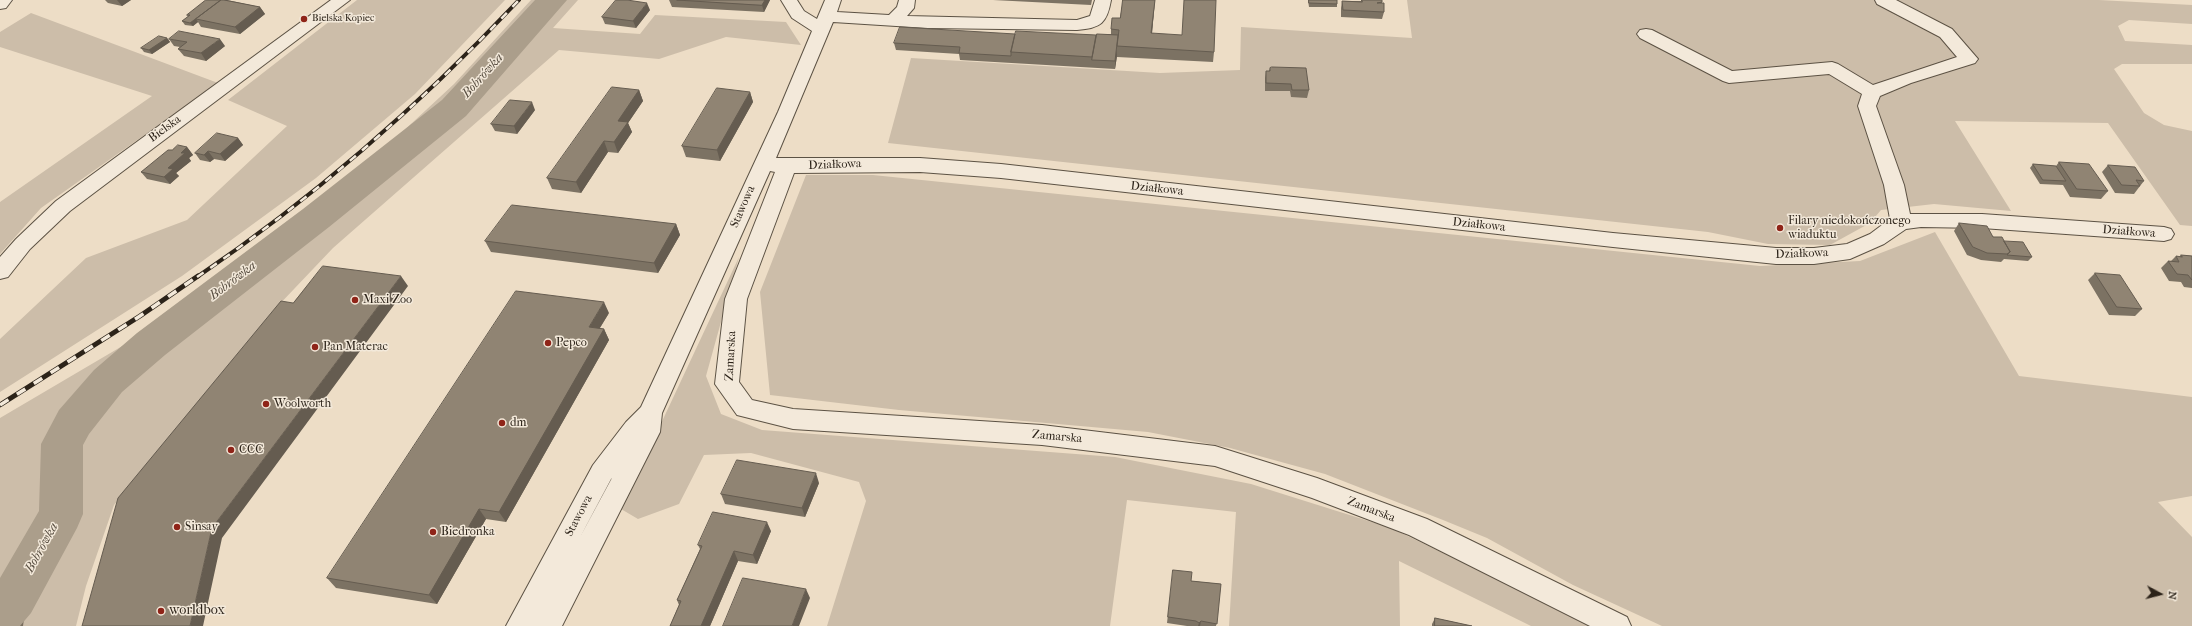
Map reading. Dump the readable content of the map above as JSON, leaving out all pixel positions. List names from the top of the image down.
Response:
{
  "streets": {
    "street": [
      "Bielska",
      "Działkowa",
      "Stawowa",
      "Zamarska"
    ]
  },
  "crossings": [
    ["Działkowa", "Zamarska"]
  ],
  "water": ["Bobrówka"],
  "places": [
    "Bielska Kopiec",
    "Filary niedokończonego wiaduktu",
    "Maxi Zoo",
    "Pepco",
    "Pan Materac",
    "Woolworth",
    "dm",
    "CCC",
    "Sinsay",
    "Biedronka",
    "worldbox"
  ],
  "north": "right"
}
